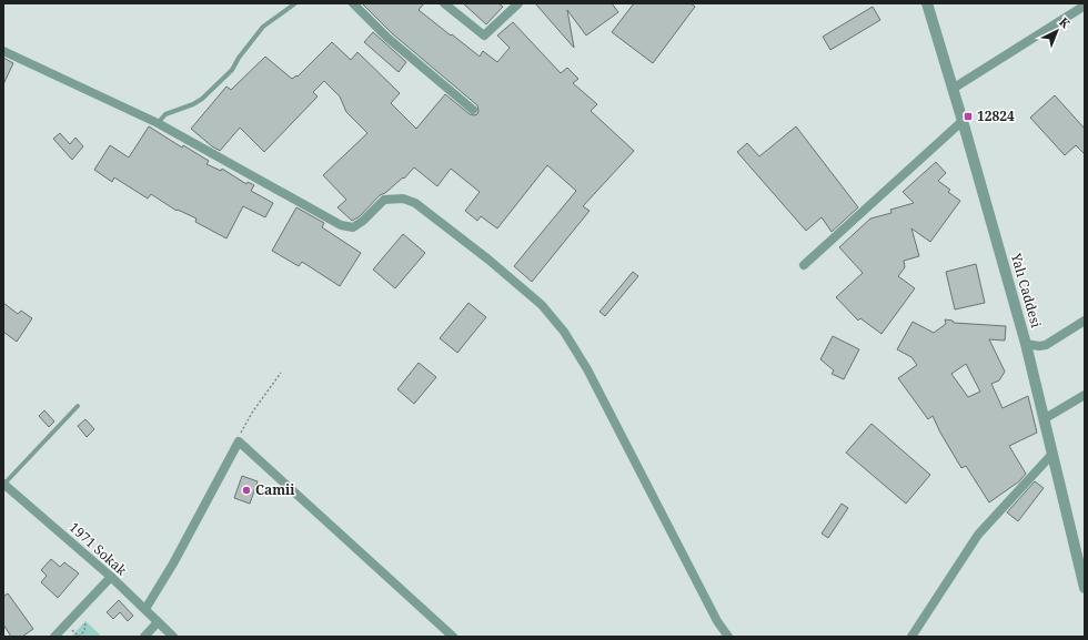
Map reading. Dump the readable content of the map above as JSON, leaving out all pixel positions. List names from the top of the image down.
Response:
{
  "streets": {
    "street": ["Yalı Caddesi", "1971 Sokak"]
  },
  "places": {
    "transit": ["12824"],
    "other": ["Camii"]
  },
  "north": "top right"
}
